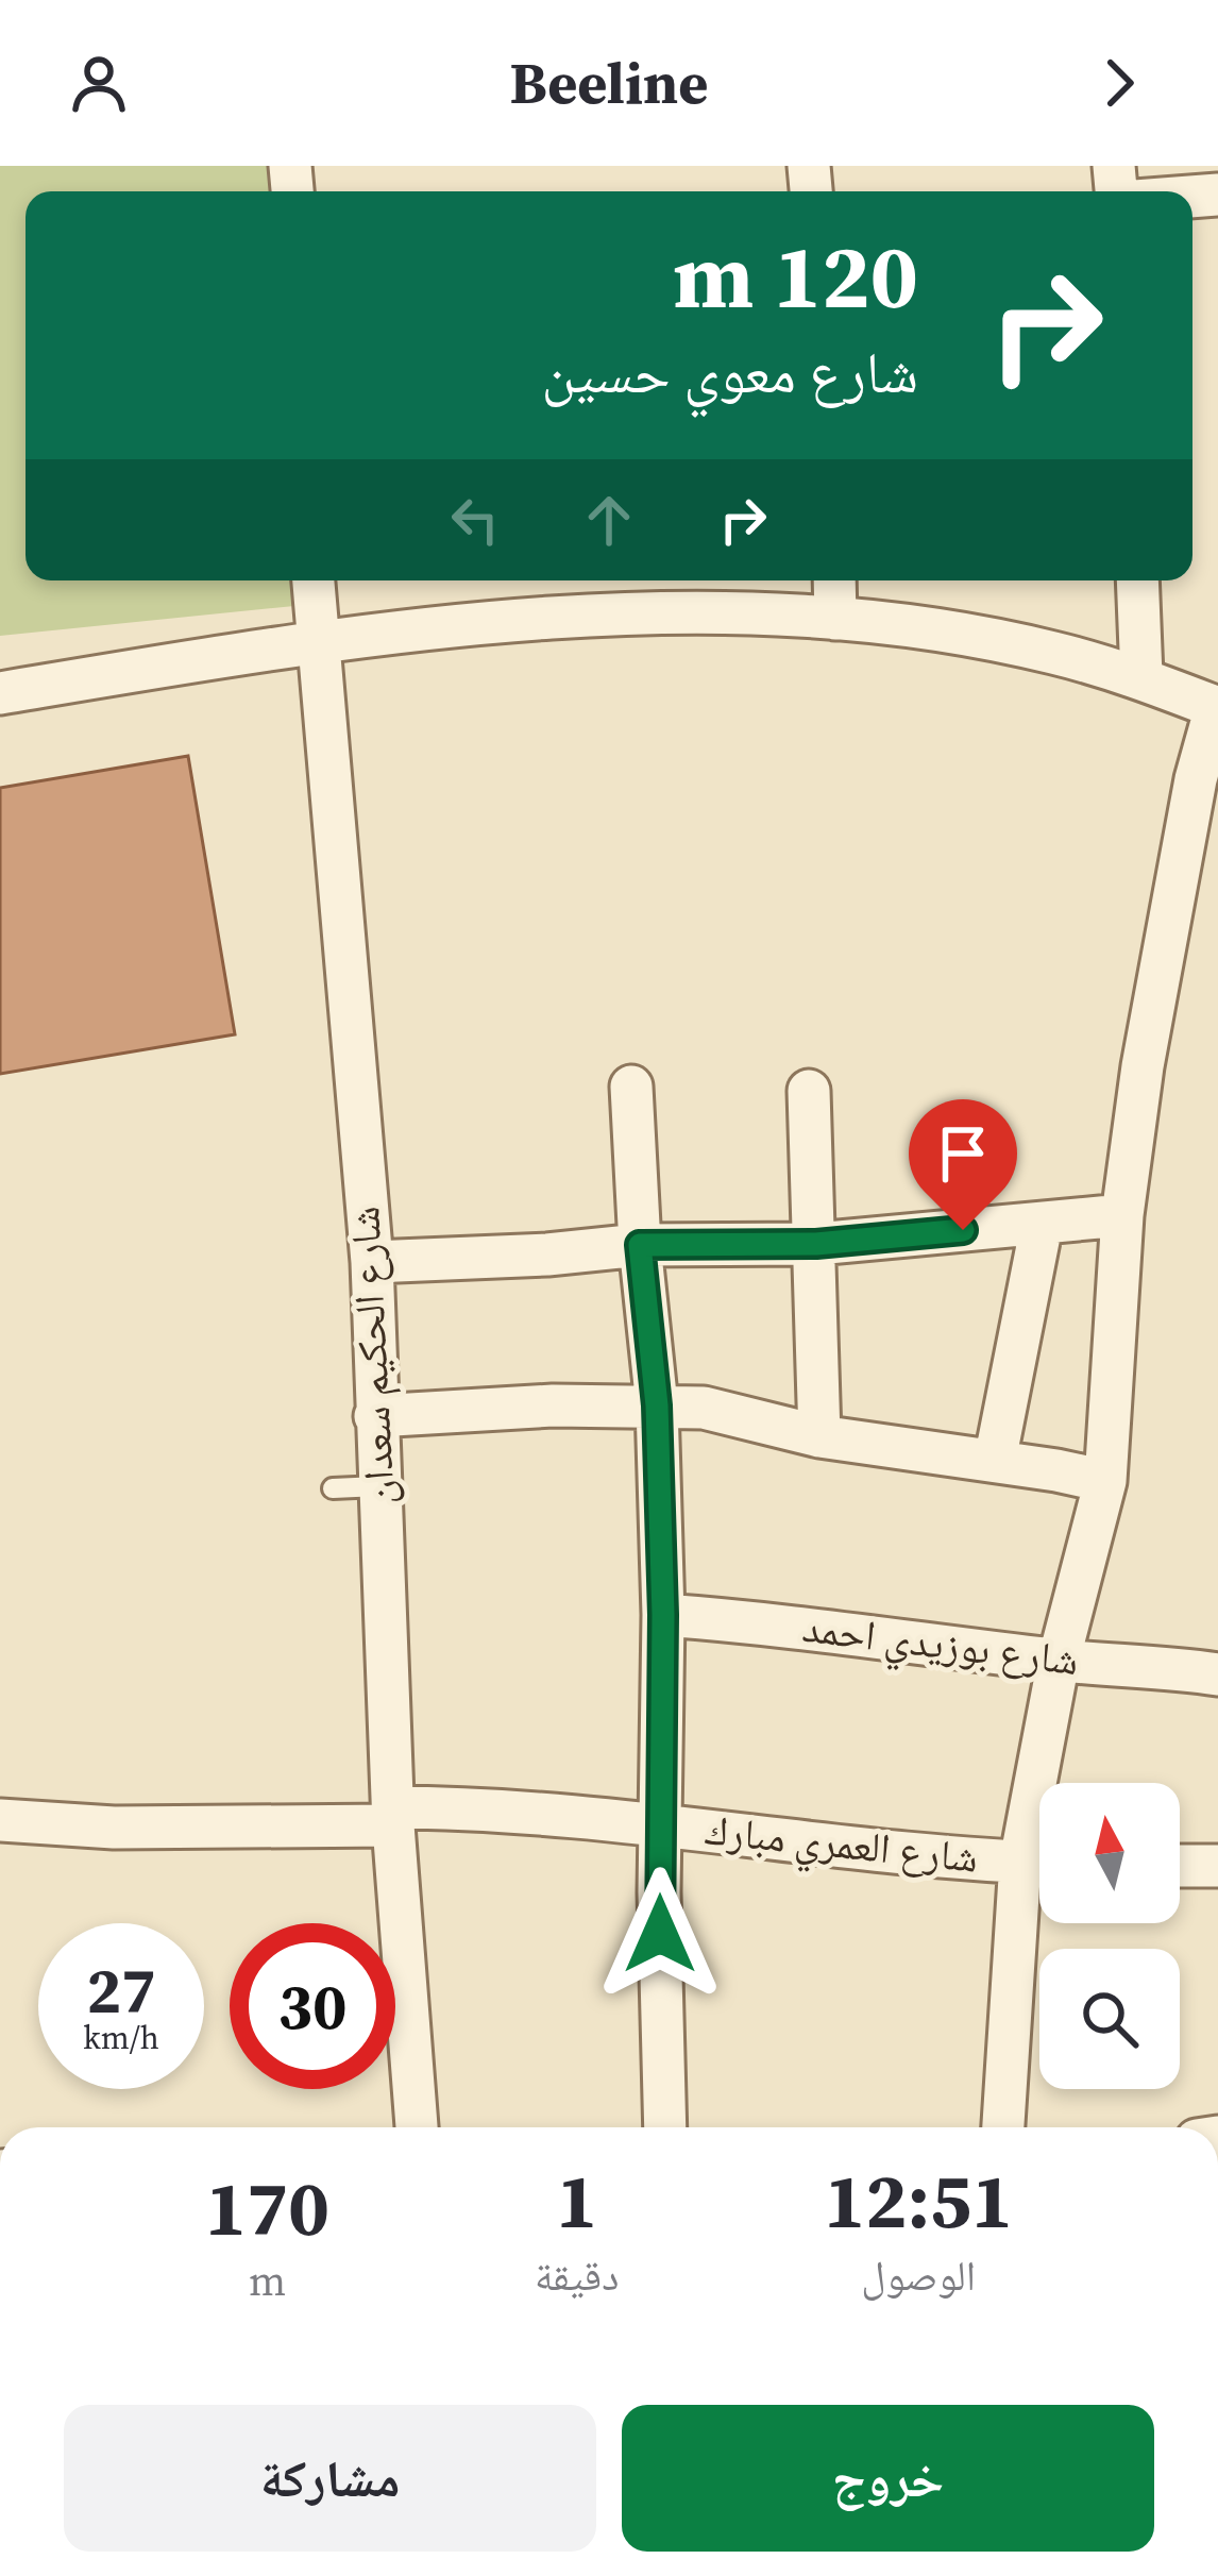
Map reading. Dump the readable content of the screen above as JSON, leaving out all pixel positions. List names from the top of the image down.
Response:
{
  "streets": {
    "street": ["شارع الحكيم سعدان", "شارع بوزيدي احمد", "شارع العمري مبارك"]
  },
  "crossings": [
    ["شارع الحكيم سعدان", "شارع العمري مبارك"]
  ],
  "north": "top",
  "page": {
    "header": "Beeline",
    "turn": ["120 m", "شارع معوي حسين"],
    "speed": "27 km/h",
    "limit": "30",
    "eta": [
      "12:51",
      "الوصول",
      "1",
      "دقيقة",
      "170",
      "m"
    ],
    "buttons": ["خروج", "مشاركة"]
  }
}
